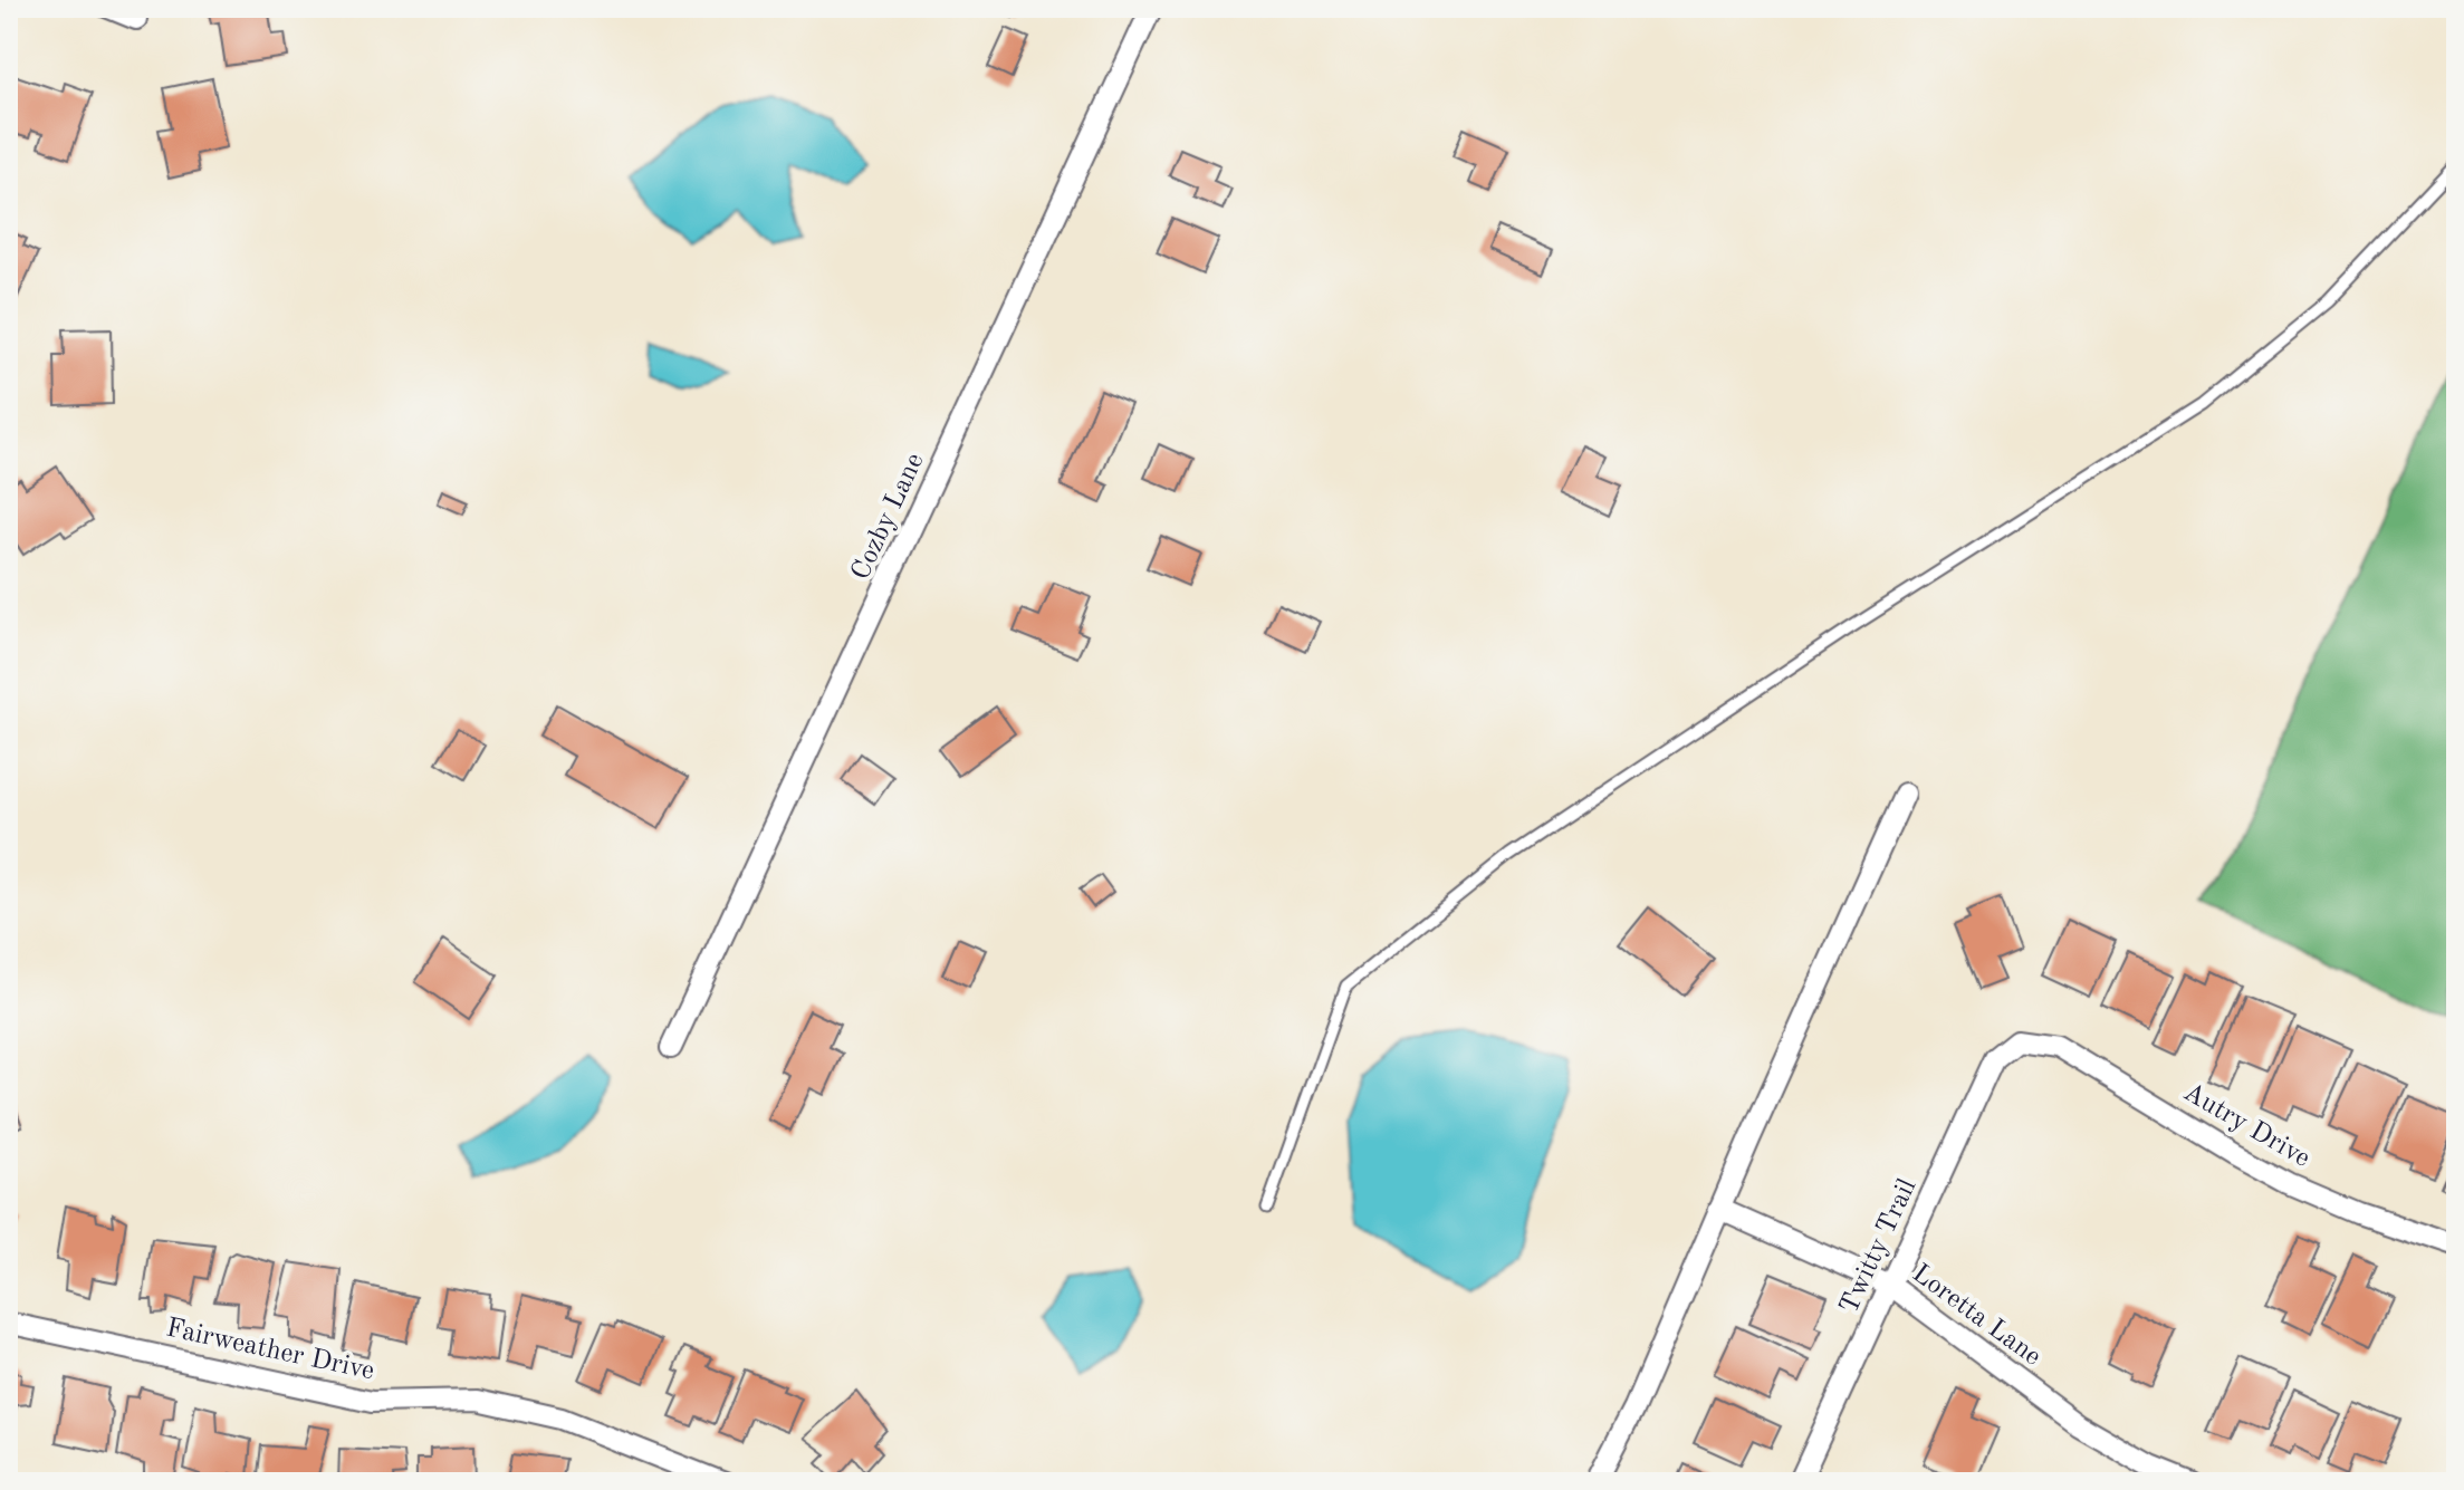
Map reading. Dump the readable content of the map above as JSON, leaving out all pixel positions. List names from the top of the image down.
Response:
{
  "streets": {
    "street": [
      "Cozby Lane",
      "Autry Drive",
      "Twitty Trail",
      "Loretta Lane",
      "Fairweather Drive"
    ]
  },
  "crossings": [
    ["Autry Drive", "Twitty Trail"],
    ["Twitty Trail", "Loretta Lane"]
  ]
}
